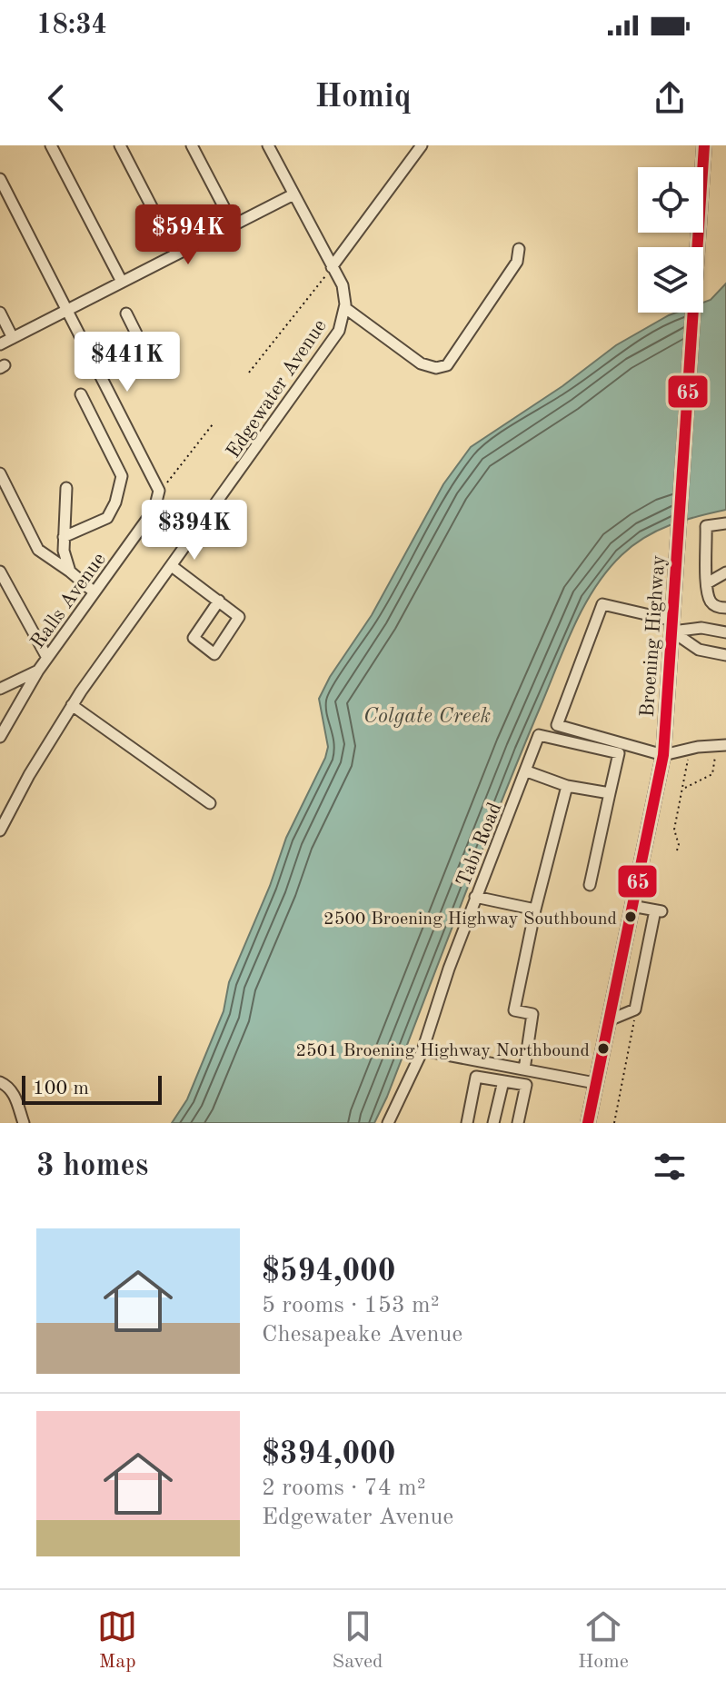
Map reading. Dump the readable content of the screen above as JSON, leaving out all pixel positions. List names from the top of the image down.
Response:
{
  "streets": {
    "main road": ["Broening Highway"],
    "street": ["Edgewater Avenue", "Ralls Avenue", "Tabi Road"]
  },
  "water": ["Colgate Creek"],
  "places": ["2500 Broening Highway Southbound", "2501 Broening Highway Northbound"],
  "lines": ["transit line 65"],
  "scale_bar": "100 m",
  "page": {
    "status": "18:34",
    "header": "Homiq",
    "price": ["$594K", "$441K", "$394K"],
    "scale": "100 m",
    "heading": "3 homes",
    "list": [
      {
        "name": "$594,000",
        "note": "5 rooms · 153 m² · Chesapeake Avenue"
      },
      {
        "name": "$394,000",
        "note": "2 rooms · 74 m² · Edgewater Avenue"
      }
    ],
    "tabs": ["Map", "Saved", "Home"]
  }
}
